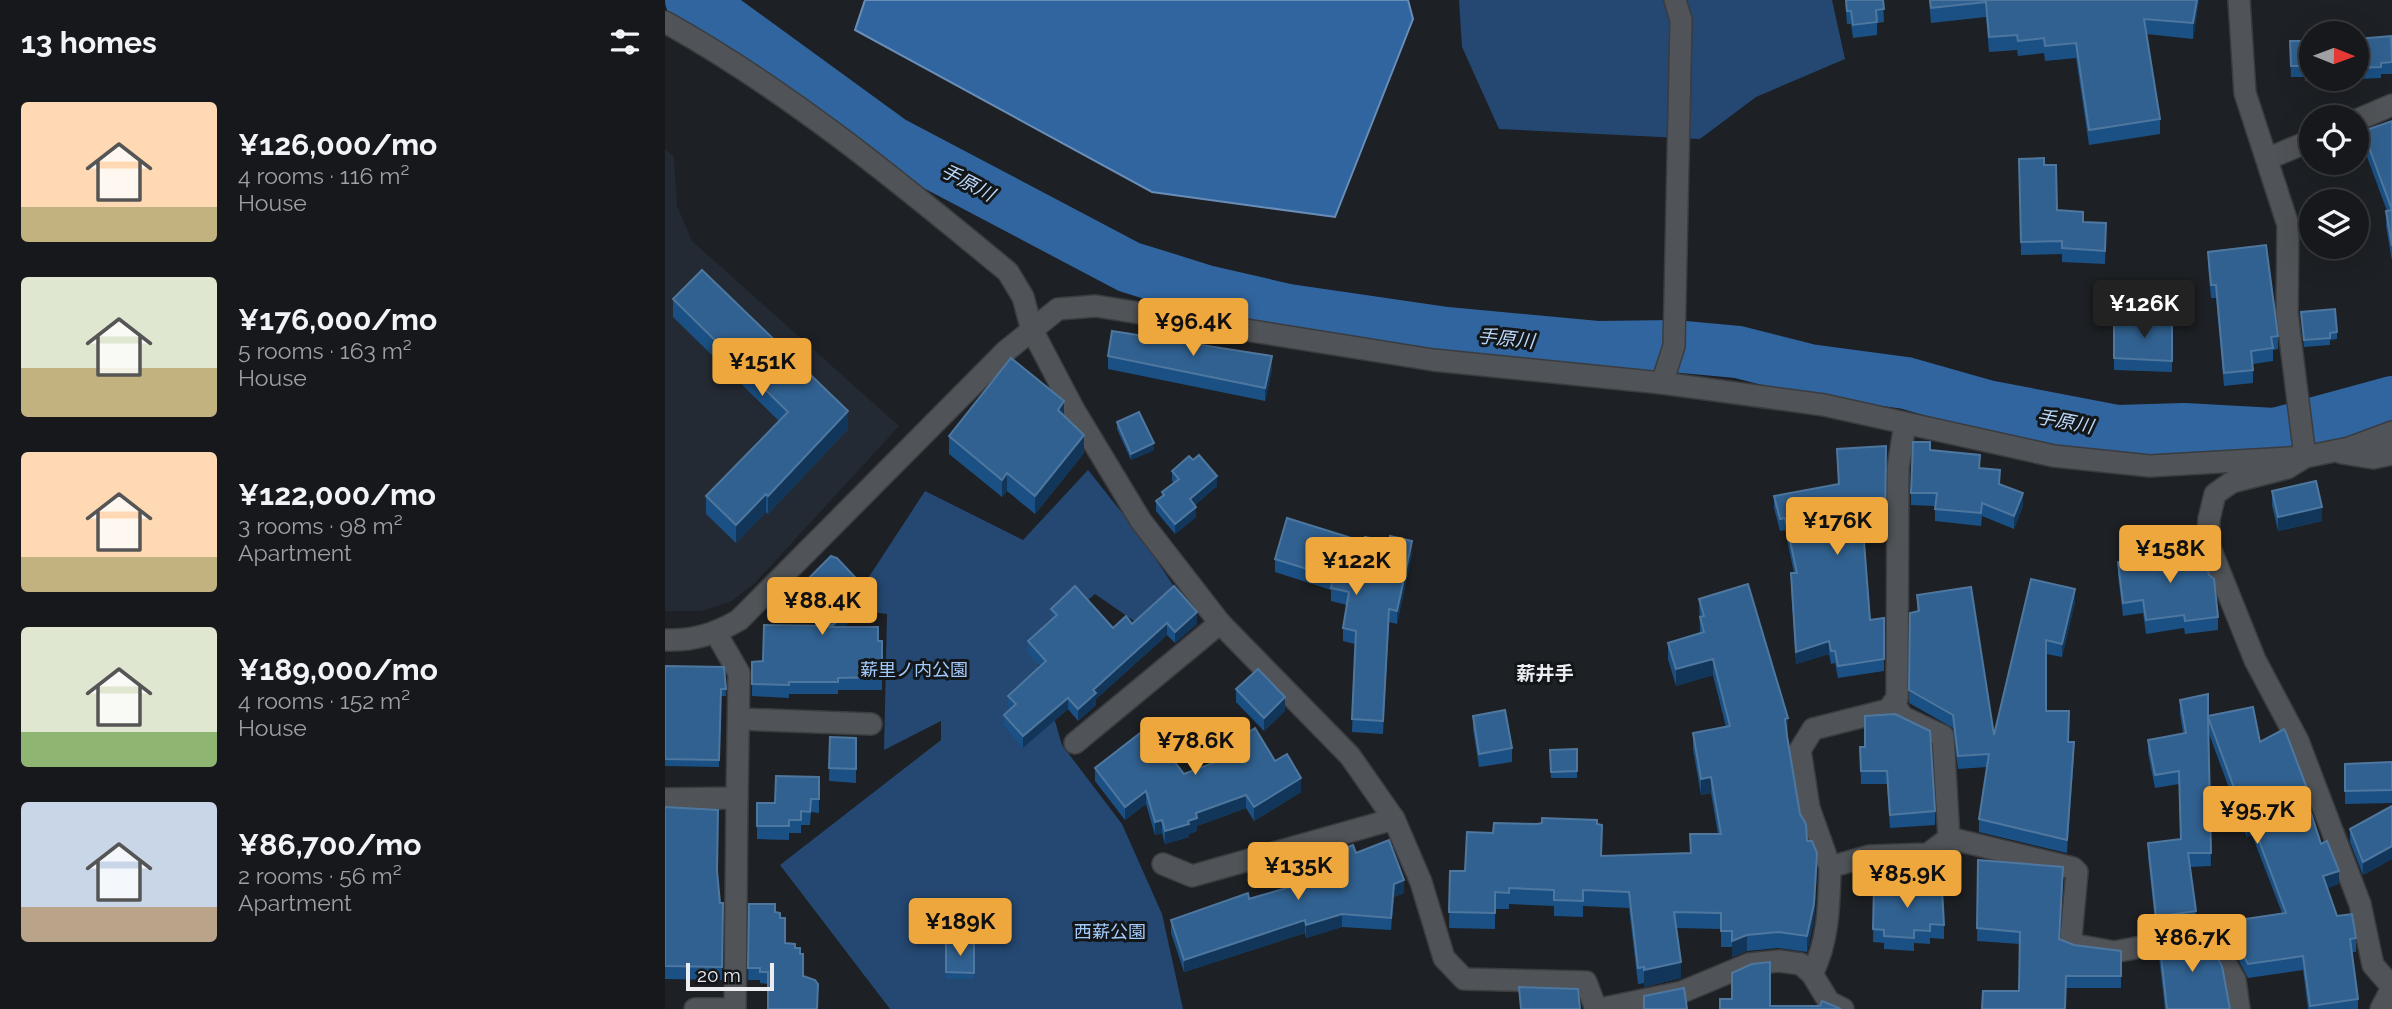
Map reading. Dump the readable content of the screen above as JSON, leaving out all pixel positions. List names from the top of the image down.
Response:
{
  "districts": ["薪井手"],
  "water": ["手原川"],
  "parks": ["薪里ノ内公園", "西薪公園"],
  "scale_bar": "20 m",
  "north": "right",
  "page": {
    "heading": "13 homes",
    "list": [
      {
        "name": "¥126,000/mo",
        "note": "4 rooms · 116 m² · House"
      },
      {
        "name": "¥176,000/mo",
        "note": "5 rooms · 163 m² · House"
      },
      {
        "name": "¥122,000/mo",
        "note": "3 rooms · 98 m² · Apartment"
      },
      {
        "name": "¥189,000/mo",
        "note": "4 rooms · 152 m² · House"
      },
      {
        "name": "¥86,700/mo",
        "note": "2 rooms · 56 m² · Apartment"
      }
    ],
    "price": [
      "¥126K",
      "¥96.4K",
      "¥151K",
      "¥176K",
      "¥158K",
      "¥122K",
      "¥88.4K",
      "¥78.6K",
      "¥95.7K",
      "¥135K",
      "¥85.9K",
      "¥189K",
      "¥86.7K"
    ],
    "scale": "20 m"
  }
}
